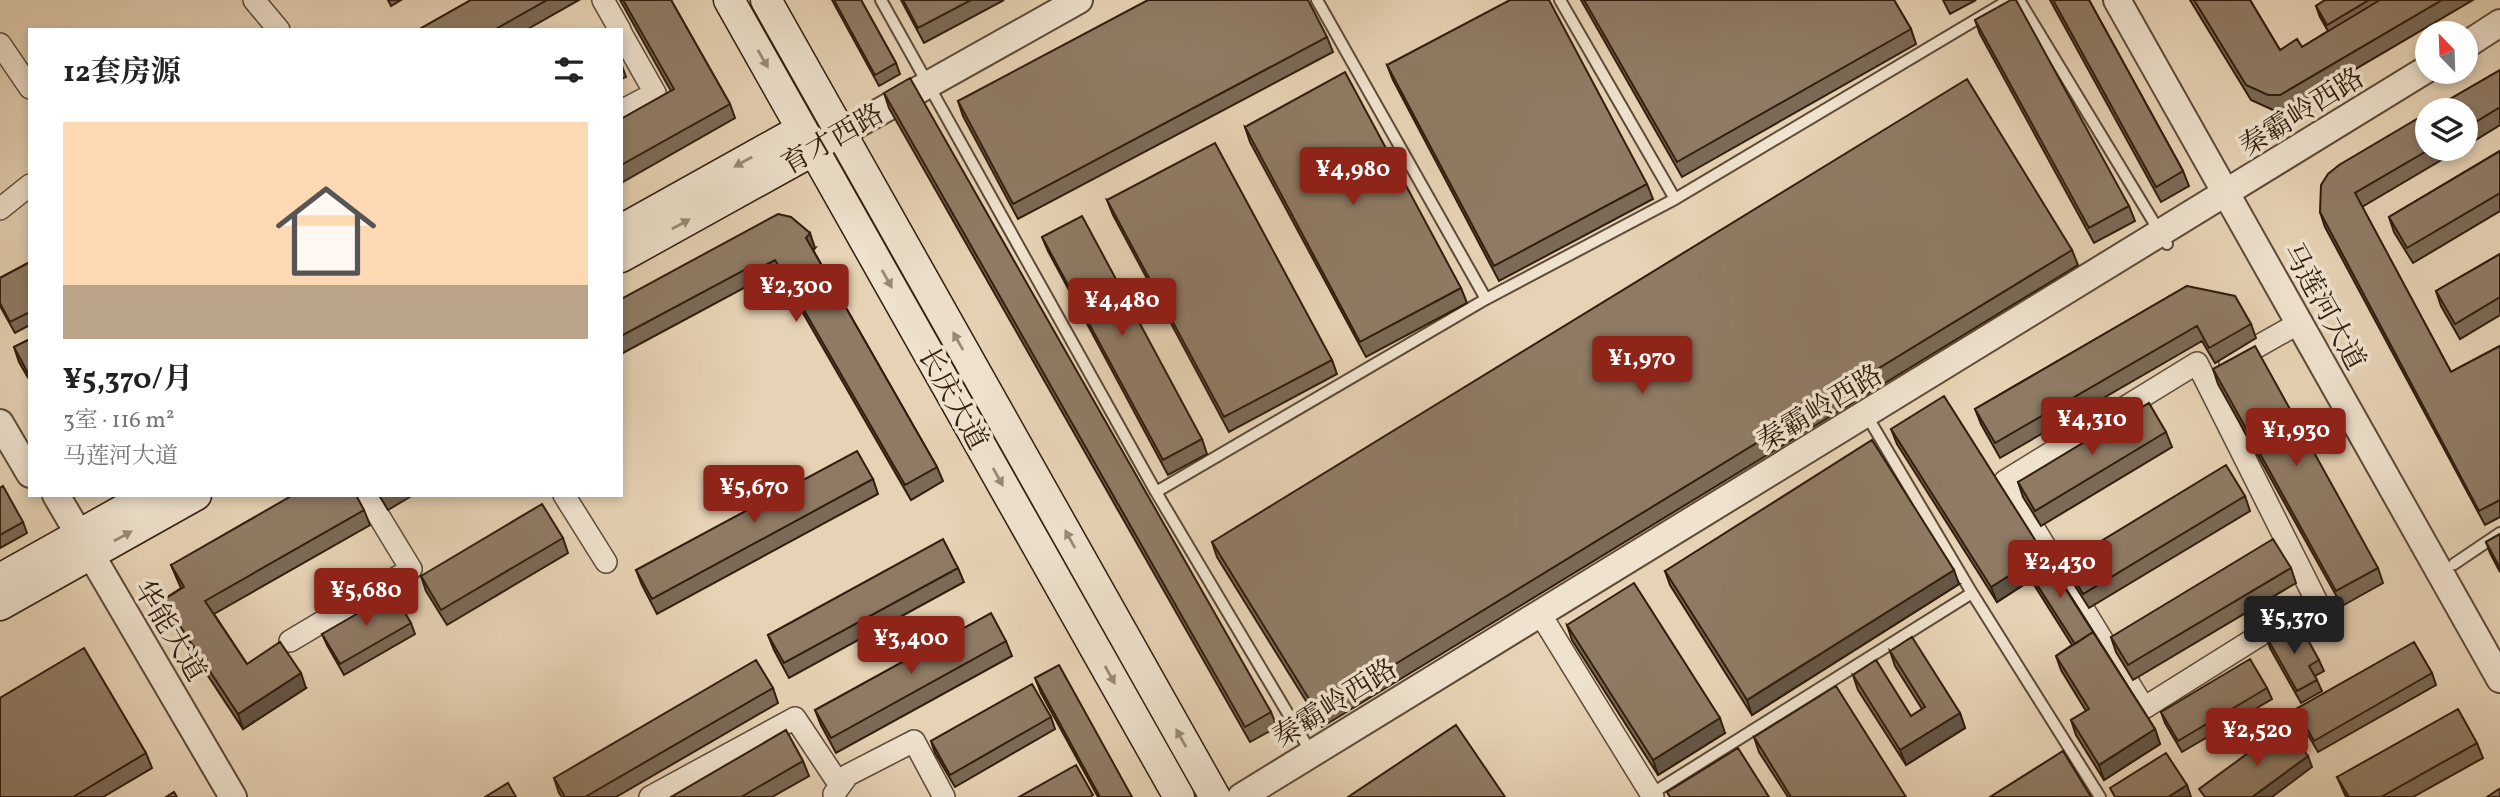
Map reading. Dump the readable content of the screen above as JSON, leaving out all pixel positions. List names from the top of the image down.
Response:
{
  "streets": {
    "main road": ["育才西路", "长庆大道"],
    "street": ["秦霸岭西路", "马莲河大道", "华能大道"]
  },
  "crossings": [
    ["秦霸岭西路", "马莲河大道"],
    ["育才西路", "长庆大道"]
  ],
  "north": "top left",
  "page": {
    "heading": "12套房源",
    "list": [
      {
        "name": "¥5,370/月",
        "note": "3室 · 116 m² · 马莲河大道"
      }
    ],
    "price": [
      "¥4,980",
      "¥2,300",
      "¥4,480",
      "¥1,970",
      "¥4,310",
      "¥1,930",
      "¥5,670",
      "¥2,430",
      "¥5,680",
      "¥5,370",
      "¥3,400",
      "¥2,520"
    ]
  }
}
